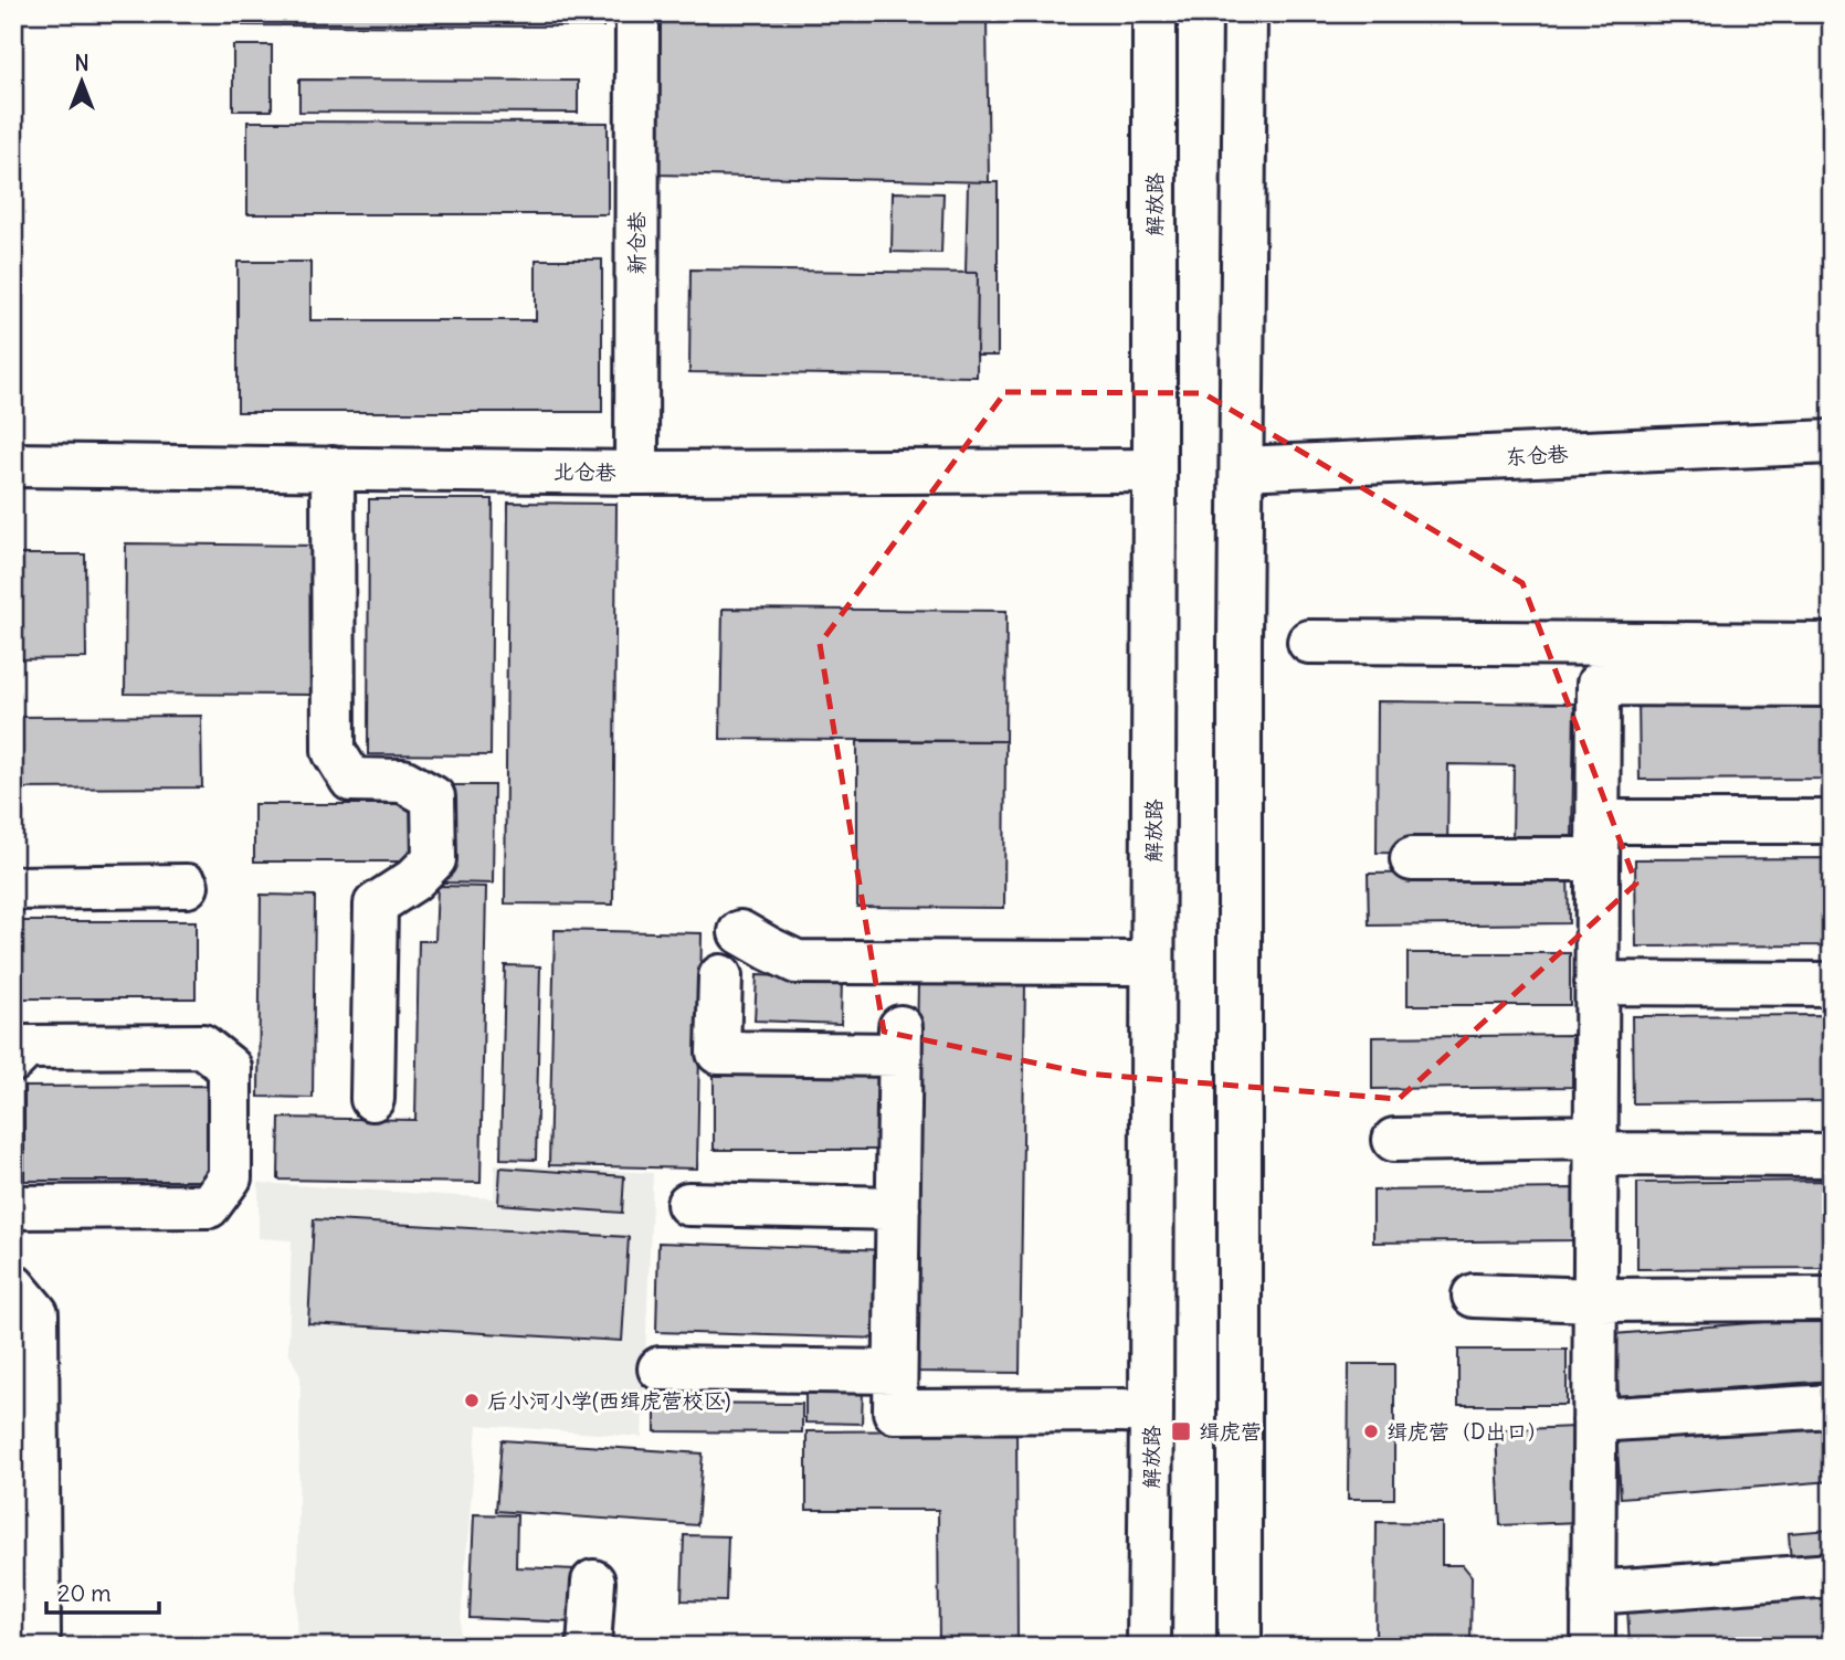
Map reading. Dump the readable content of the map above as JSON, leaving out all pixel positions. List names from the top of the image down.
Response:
{
  "streets": {
    "main road": [
      "解放路",
      "新仓巷",
      "东仓巷",
      "北仓巷"
    ]
  },
  "crossings": [
    ["解放路", "北仓巷"],
    ["新仓巷", "北仓巷"]
  ],
  "places": {
    "other": ["后小河小学(西缉虎营校区)", "缉虎营（D出口）"],
    "transit": ["缉虎营"]
  },
  "scale_bar": "20 m",
  "north": "top"
}
